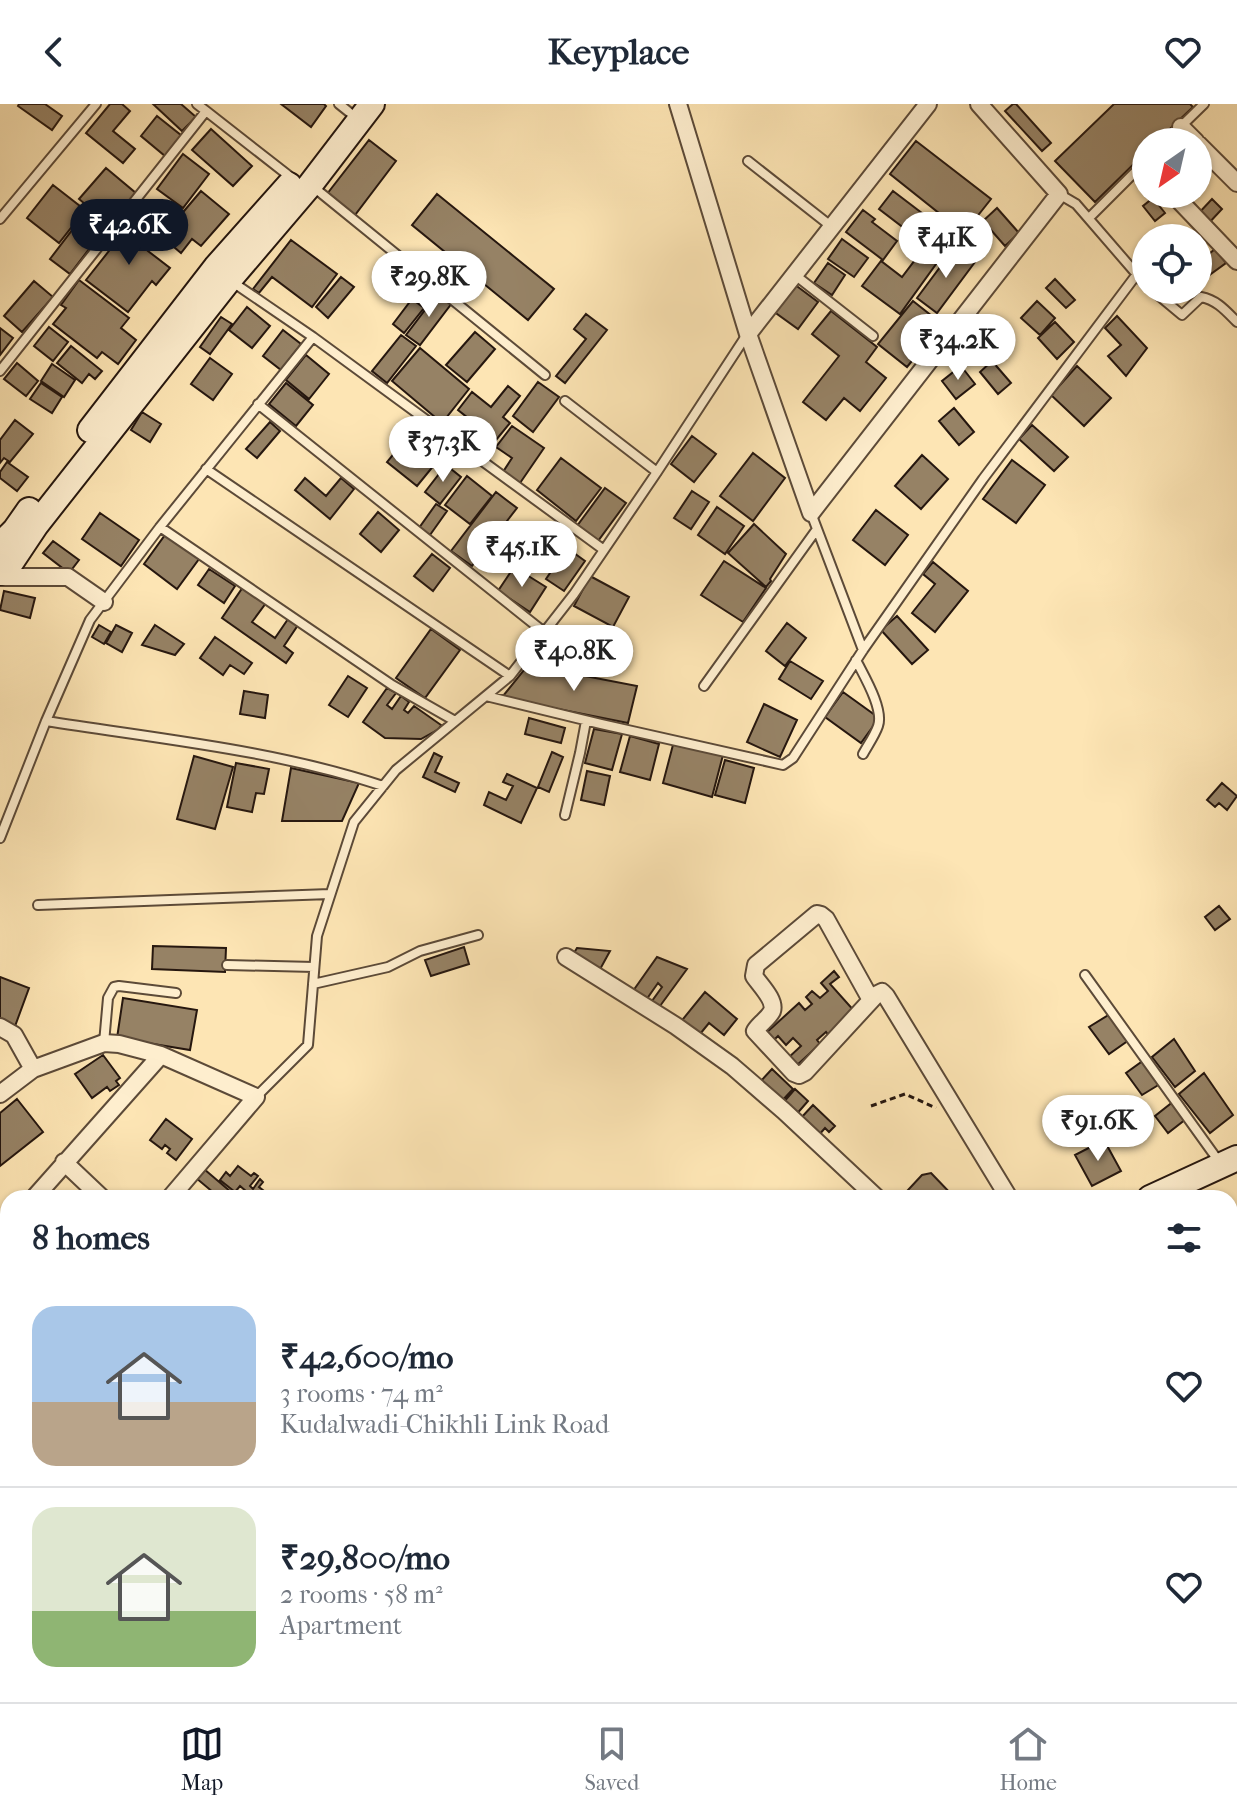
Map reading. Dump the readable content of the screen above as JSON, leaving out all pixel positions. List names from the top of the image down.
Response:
{
  "north": "bottom left",
  "page": {
    "header": "Keyplace",
    "price": [
      "₹42.6K",
      "₹41K",
      "₹29.8K",
      "₹34.2K",
      "₹37.3K",
      "₹45.1K",
      "₹40.8K",
      "₹91.6K"
    ],
    "heading": "8 homes",
    "list": [
      {
        "name": "₹42,600/mo",
        "note": "3 rooms · 74 m² · Kudalwadi-Chikhli Link Road"
      },
      {
        "name": "₹29,800/mo",
        "note": "2 rooms · 58 m² · Apartment"
      }
    ],
    "tabs": ["Map", "Saved", "Home"]
  }
}
